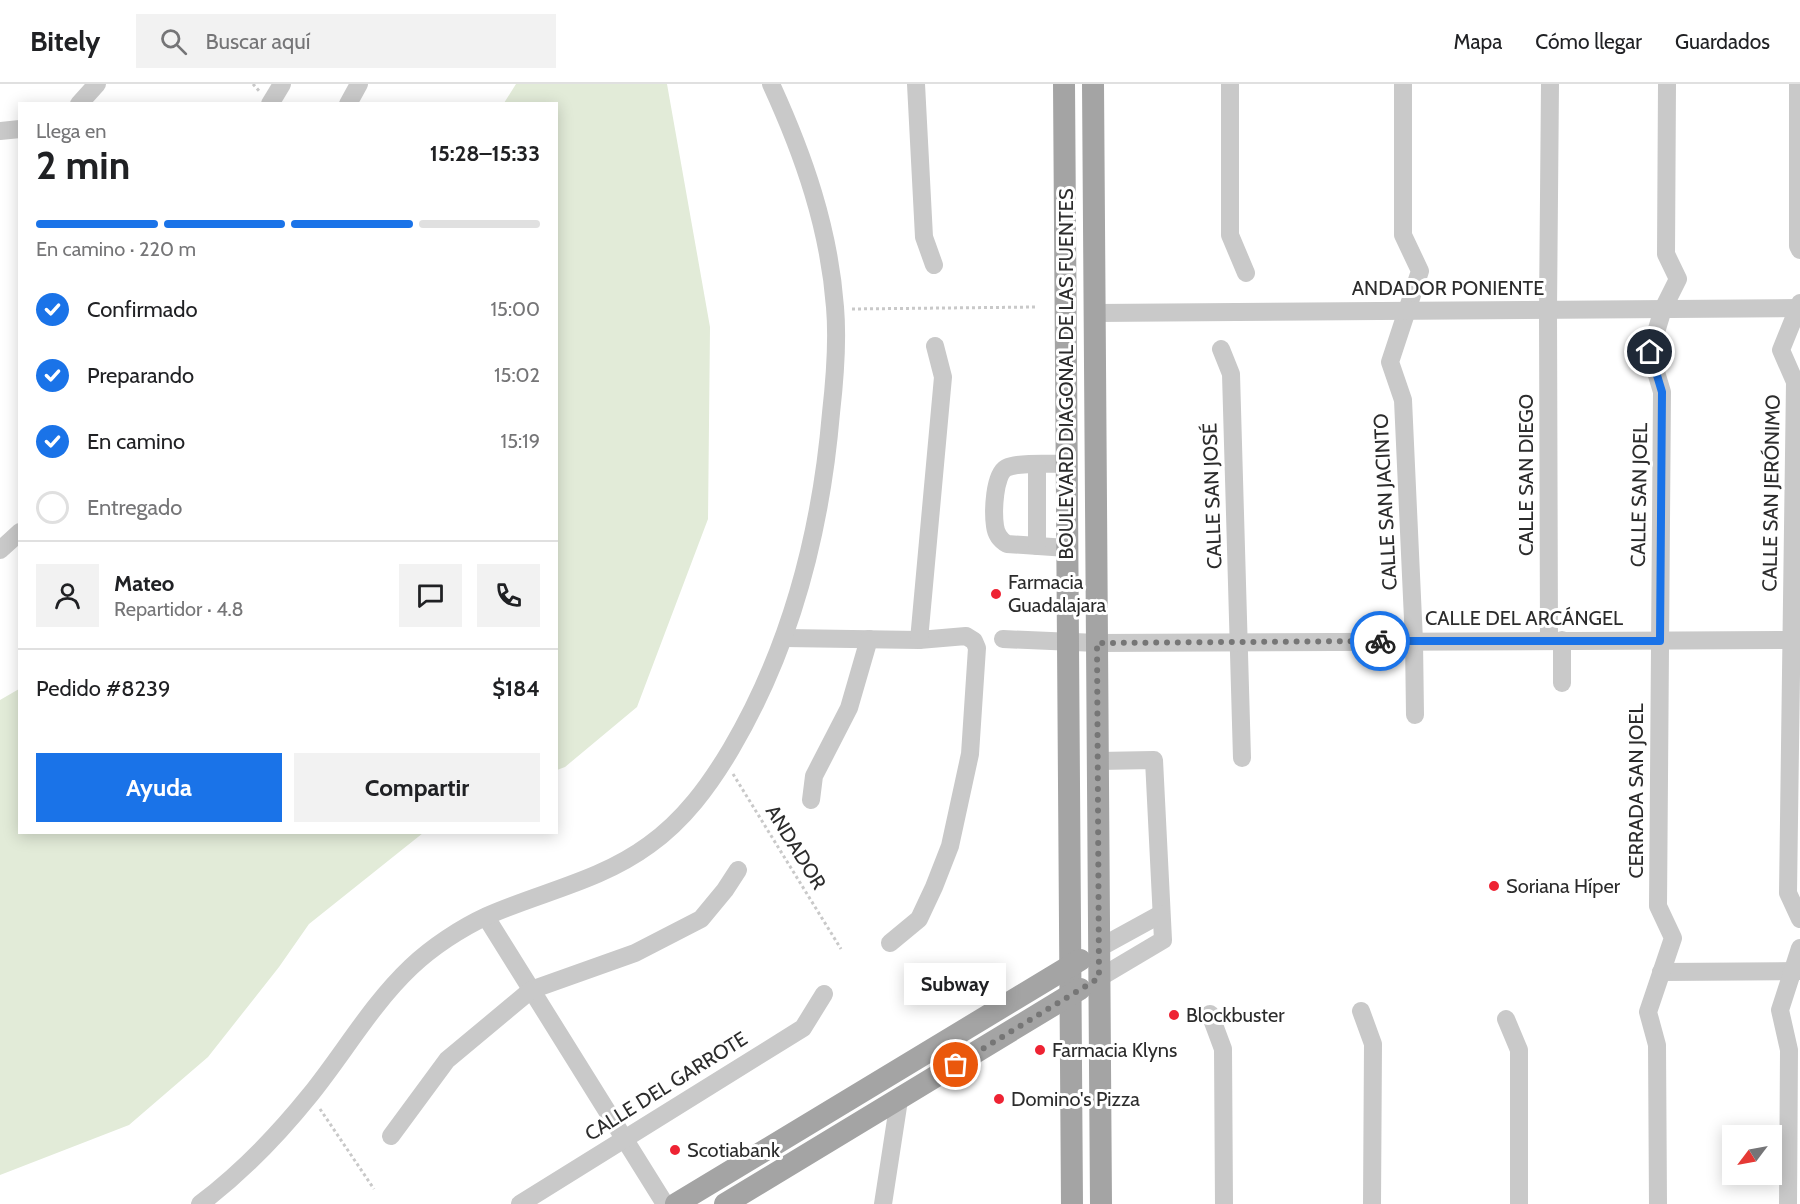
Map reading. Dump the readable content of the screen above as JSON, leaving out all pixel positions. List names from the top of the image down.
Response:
{
  "streets": {
    "main road": ["BOULEVARD DIAGONAL DE LAS FUENTES"],
    "street": [
      "ANDADOR PONIENTE",
      "CALLE SAN DIEGO",
      "CALLE SAN JERÓNIMO",
      "CALLE SAN JOEL",
      "CALLE SAN JOSÉ",
      "CALLE SAN JACINTO",
      "CALLE DEL ARCÁNGEL",
      "CERRADA SAN JOEL",
      "CALLE DEL GARROTE"
    ],
    "path": ["ANDADOR"]
  },
  "crossings": [
    ["ANDADOR PONIENTE", "BOULEVARD DIAGONAL DE LAS FUENTES"],
    ["ANDADOR PONIENTE", "CALLE SAN DIEGO"],
    ["ANDADOR PONIENTE", "CALLE SAN JERÓNIMO"],
    ["ANDADOR PONIENTE", "CALLE SAN JOEL"],
    ["ANDADOR PONIENTE", "CALLE SAN JACINTO"],
    ["BOULEVARD DIAGONAL DE LAS FUENTES", "CALLE DEL ARCÁNGEL"],
    ["CALLE SAN DIEGO", "CALLE DEL ARCÁNGEL"],
    ["CALLE SAN JERÓNIMO", "CALLE DEL ARCÁNGEL"],
    ["CALLE SAN JOEL", "CALLE DEL ARCÁNGEL"],
    ["CALLE SAN JOEL", "CERRADA SAN JOEL"],
    ["CALLE SAN JOSÉ", "CALLE DEL ARCÁNGEL"],
    ["CALLE SAN JACINTO", "CALLE DEL ARCÁNGEL"],
    ["CALLE DEL ARCÁNGEL", "CERRADA SAN JOEL"]
  ],
  "places": [
    "Farmacia Guadalajara",
    "Soriana Híper",
    "Blockbuster",
    "Farmacia Klyns",
    "Subway",
    "Domino's Pizza",
    "Scotiabank"
  ],
  "north": "bottom left",
  "page": {
    "header": "Bitely",
    "search": "Buscar aquí",
    "nav": ["Mapa", "Cómo llegar", "Guardados"],
    "heading": ["2 min", "Llega en", "15:28–15:33"],
    "panel": [
      "Mateo",
      "Repartidor · 4.8",
      "Pedido #8239",
      "$184"
    ],
    "bar": "En camino · 220 m",
    "list": [
      ["Confirmado", "15:00"],
      ["Preparando", "15:02"],
      ["En camino", "15:19"],
      "Entregado"
    ],
    "buttons": ["Ayuda", "Compartir"],
    "bubble": "Subway"
  }
}
